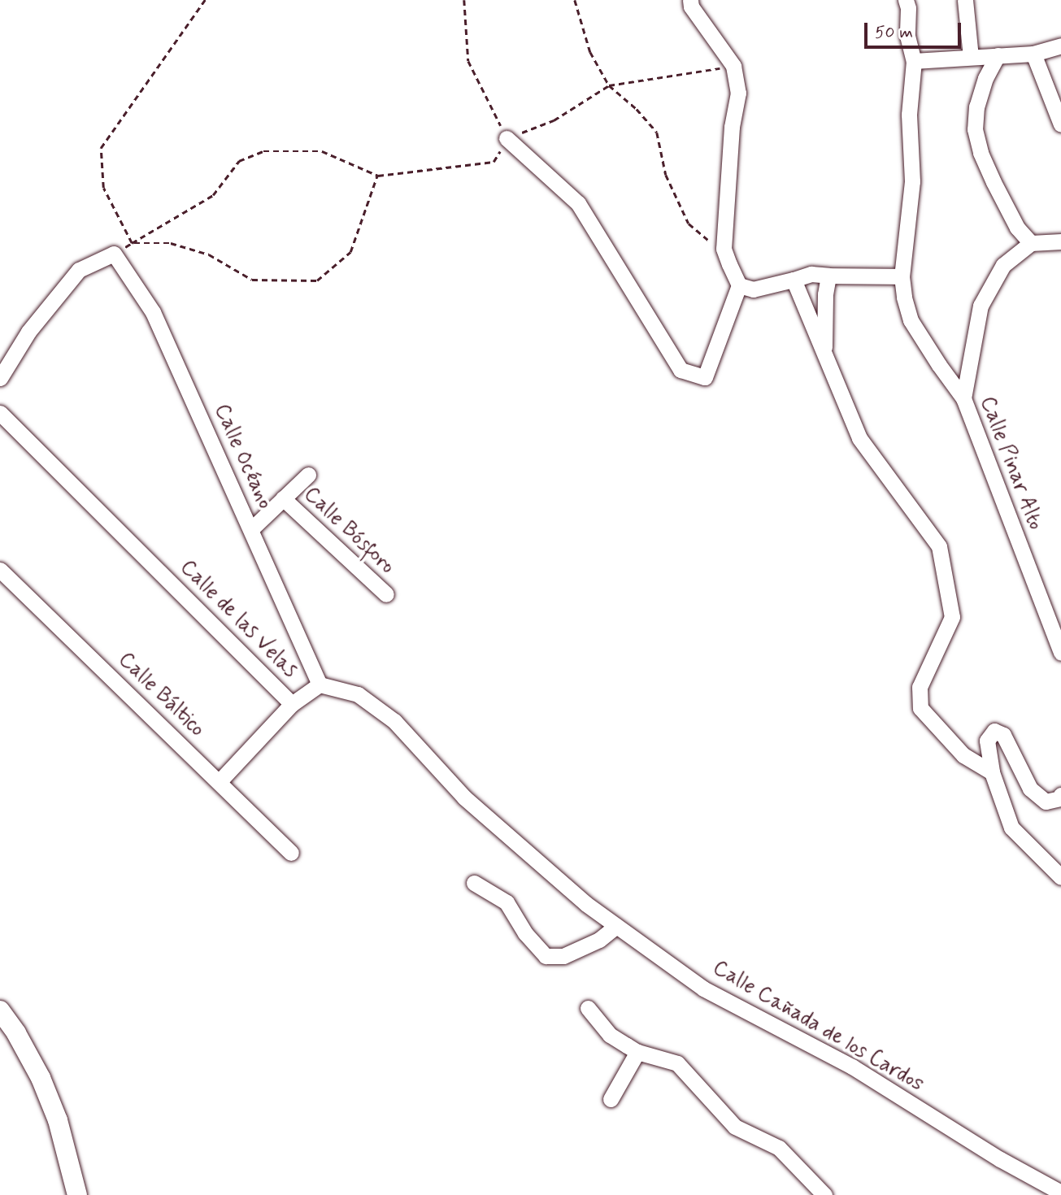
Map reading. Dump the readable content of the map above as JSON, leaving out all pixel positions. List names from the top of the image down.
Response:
{
  "streets": {
    "street": [
      "Calle Océano",
      "Calle Pinar Alto",
      "Calle Bósforo",
      "Calle de las Velas",
      "Calle Báltico",
      "Calle Cañada de los Cardos"
    ]
  },
  "crossings": [
    ["Calle Océano", "Calle de las Velas"],
    ["Calle de las Velas", "Calle Cañada de los Cardos"]
  ],
  "scale_bar": "50 m"
}
